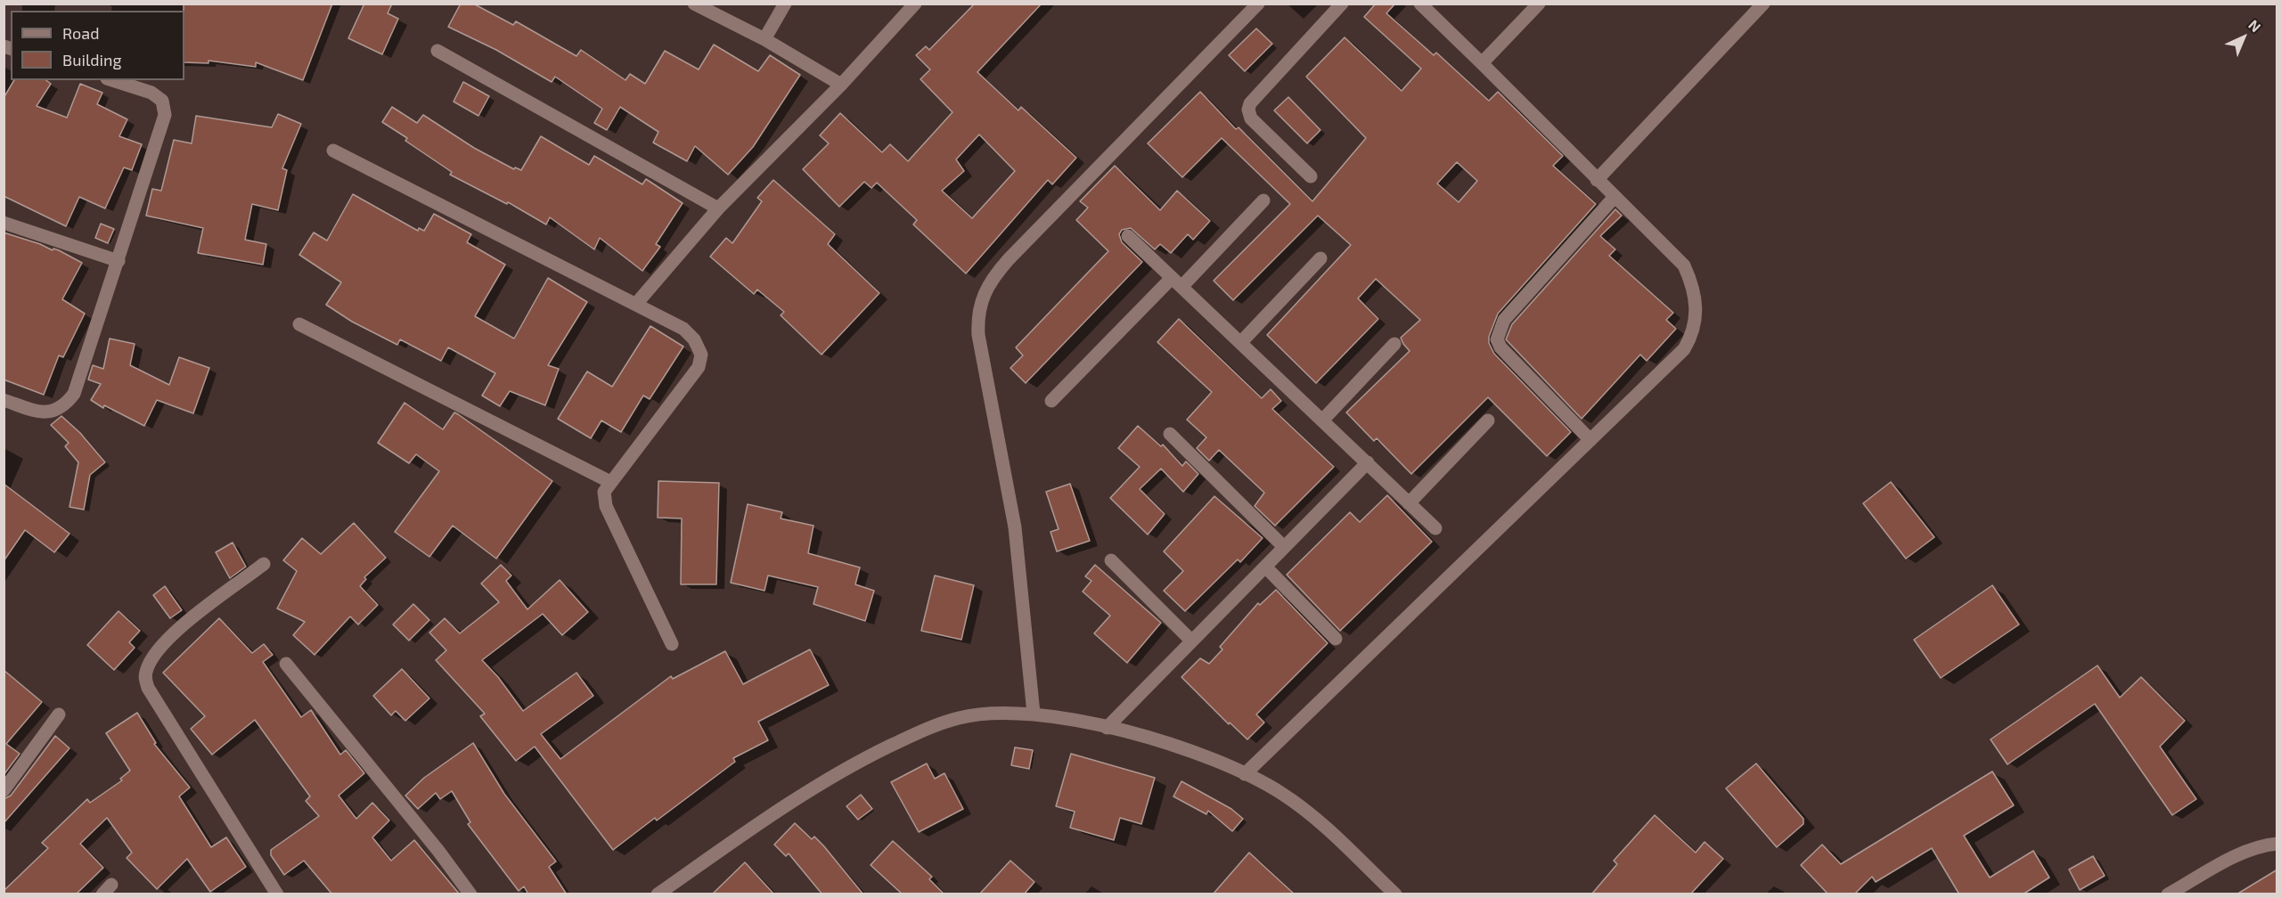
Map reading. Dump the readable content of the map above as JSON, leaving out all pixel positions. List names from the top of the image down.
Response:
{
  "legend": ["Road", "Building"],
  "north": "top right"
}
